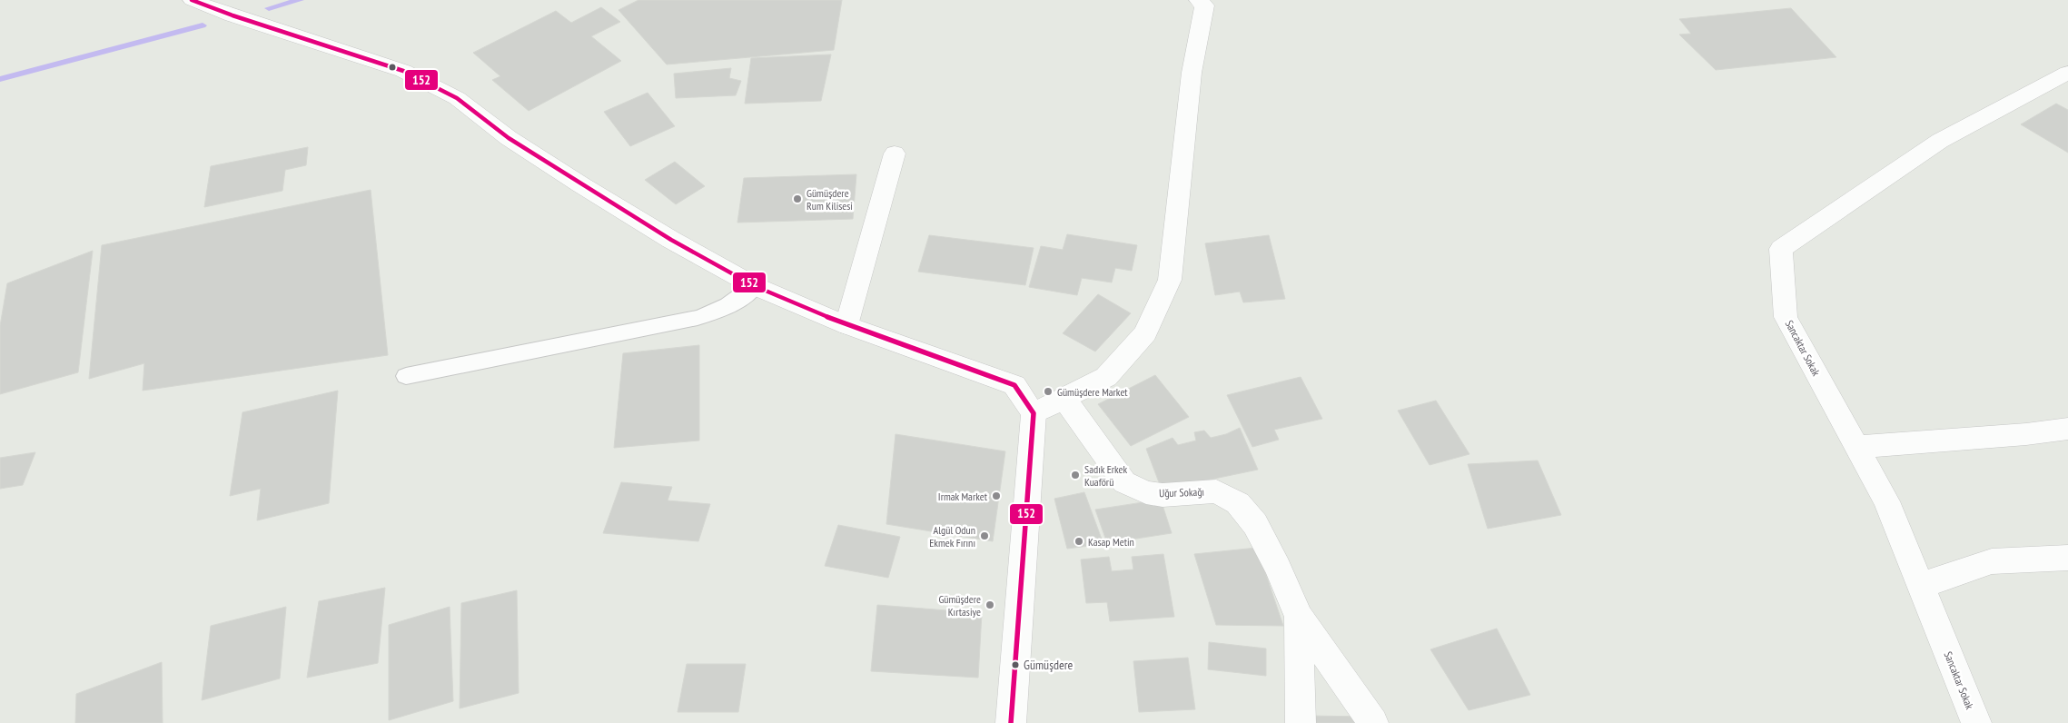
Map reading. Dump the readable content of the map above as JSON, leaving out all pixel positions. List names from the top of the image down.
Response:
{
  "streets": {
    "street": ["Sancaktar Sokak", "Uğur Sokağı"]
  },
  "places": [
    "Gümüşdere Rum Kilisesi",
    "Gümüşdere Market",
    "Sadık Erkek Kuaförü",
    "Irmak Market",
    "Algül Odun Ekmek Fırını",
    "Kasap Metin",
    "Gümüşdere Kırtasiye",
    "Gümüşdere"
  ],
  "lines": ["transit line 152"]
}
